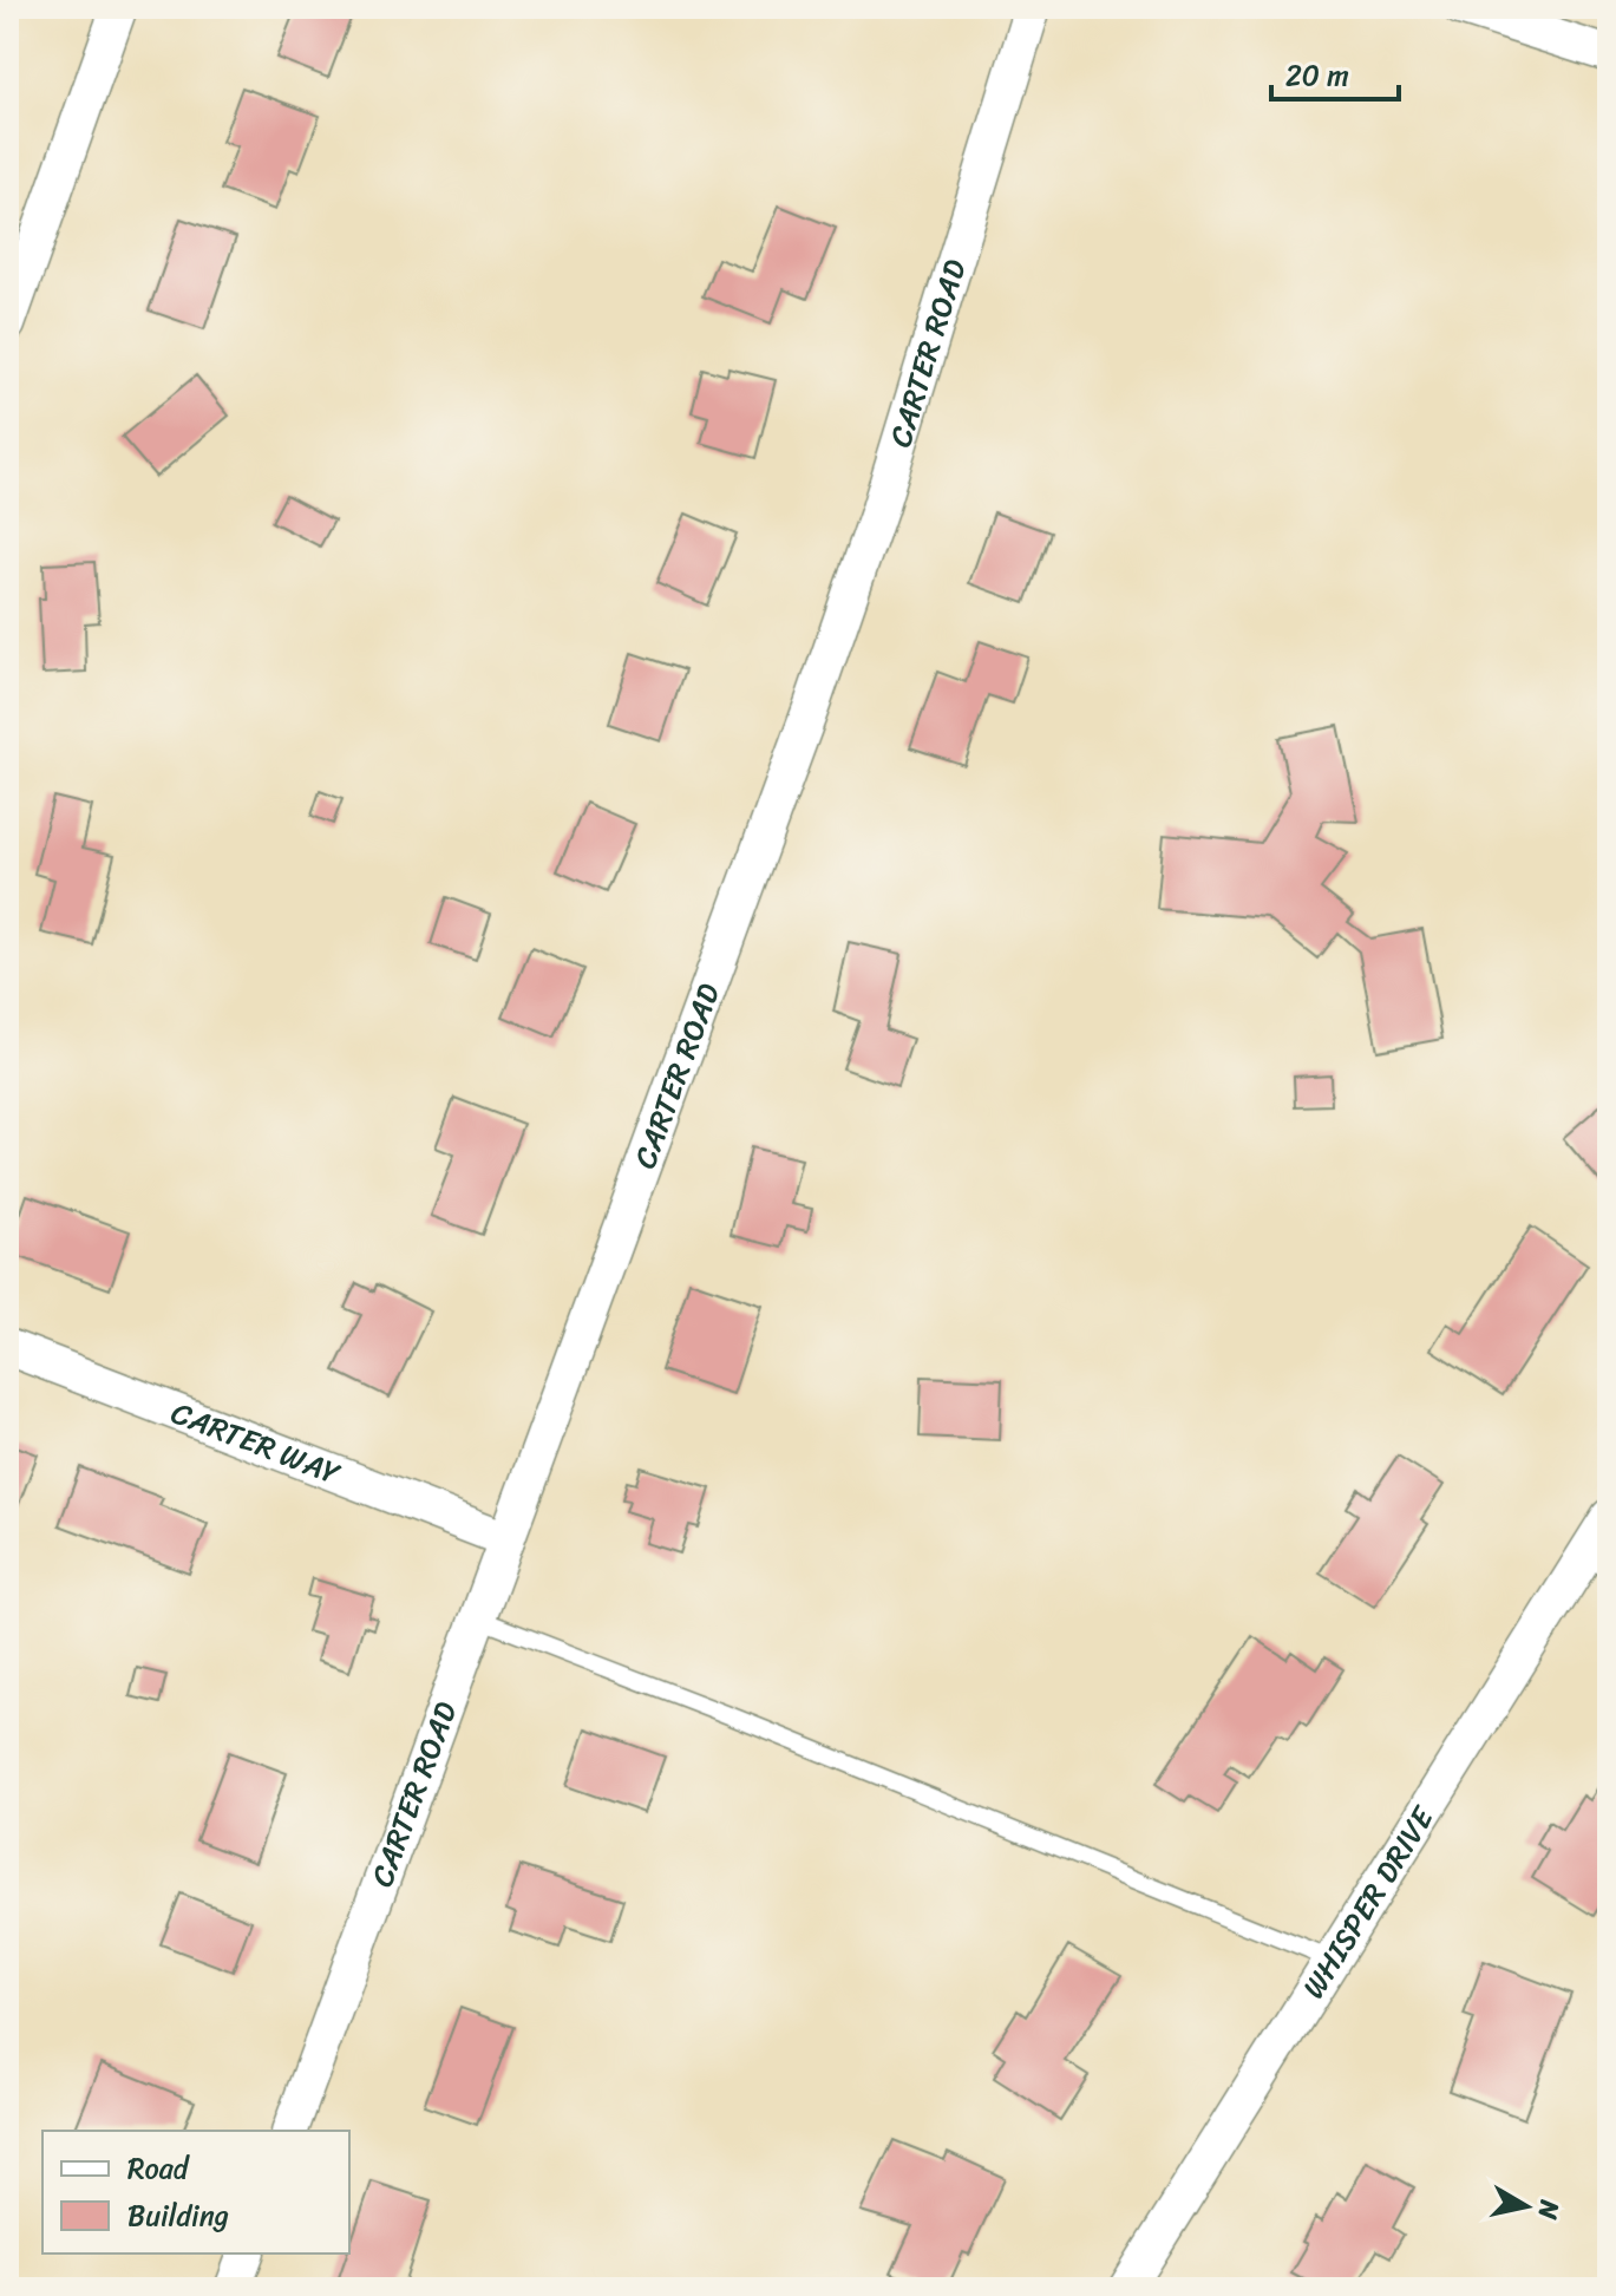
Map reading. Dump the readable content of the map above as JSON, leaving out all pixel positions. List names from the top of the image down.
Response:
{
  "streets": {
    "street": ["CARTER ROAD", "CARTER WAY", "WHISPER DRIVE"]
  },
  "crossings": [
    ["CARTER ROAD", "CARTER WAY"]
  ],
  "legend": ["Road", "Building"],
  "scale_bar": "20 m",
  "north": "right"
}
